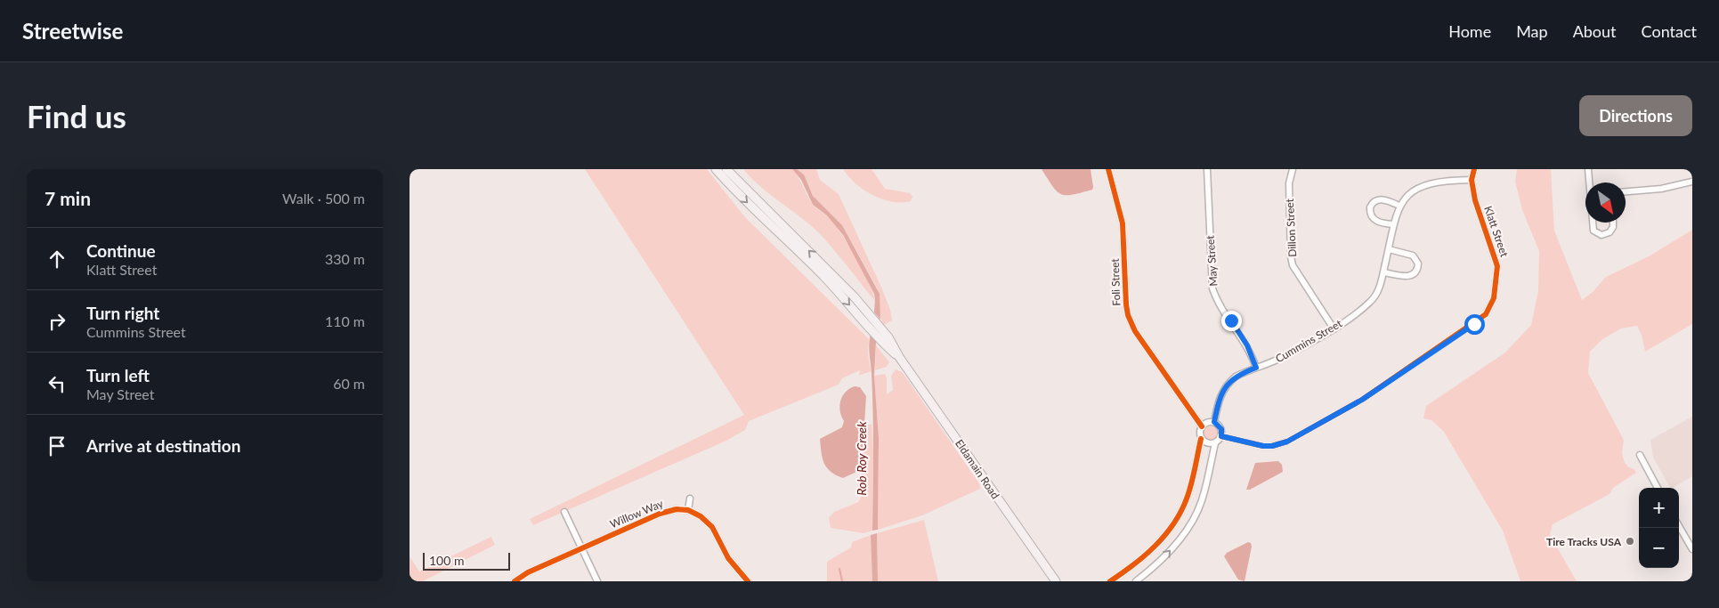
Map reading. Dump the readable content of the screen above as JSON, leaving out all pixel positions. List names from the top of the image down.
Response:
{
  "streets": {
    "main road": ["Eldamain Road"],
    "street": [
      "Dillon Street",
      "Klatt Street",
      "May Street",
      "Foli Street",
      "Cummins Street",
      "Willow Way"
    ]
  },
  "crossings": [
    ["Dillon Street", "Cummins Street"],
    ["Klatt Street", "Foli Street"],
    ["Klatt Street", "Cummins Street"],
    ["May Street", "Cummins Street"],
    ["Foli Street", "Cummins Street"]
  ],
  "water": ["Rob Roy Creek"],
  "places": ["Tire Tracks USA"],
  "scale_bar": "100 m",
  "north": "bottom right",
  "page": {
    "header": "Streetwise",
    "nav": [
      "Home",
      "Map",
      "About",
      "Contact"
    ],
    "buttons": "Directions",
    "title": "Find us",
    "heading": ["7 min", "Walk · 500 m"],
    "list": [
      ["Continue", "Klatt Street", "330 m"],
      ["Turn right", "Cummins Street", "110 m"],
      ["Turn left", "May Street", "60 m"],
      "Arrive at destination"
    ],
    "map_buttons": ["+", "−"],
    "scale": "100 m"
  }
}
